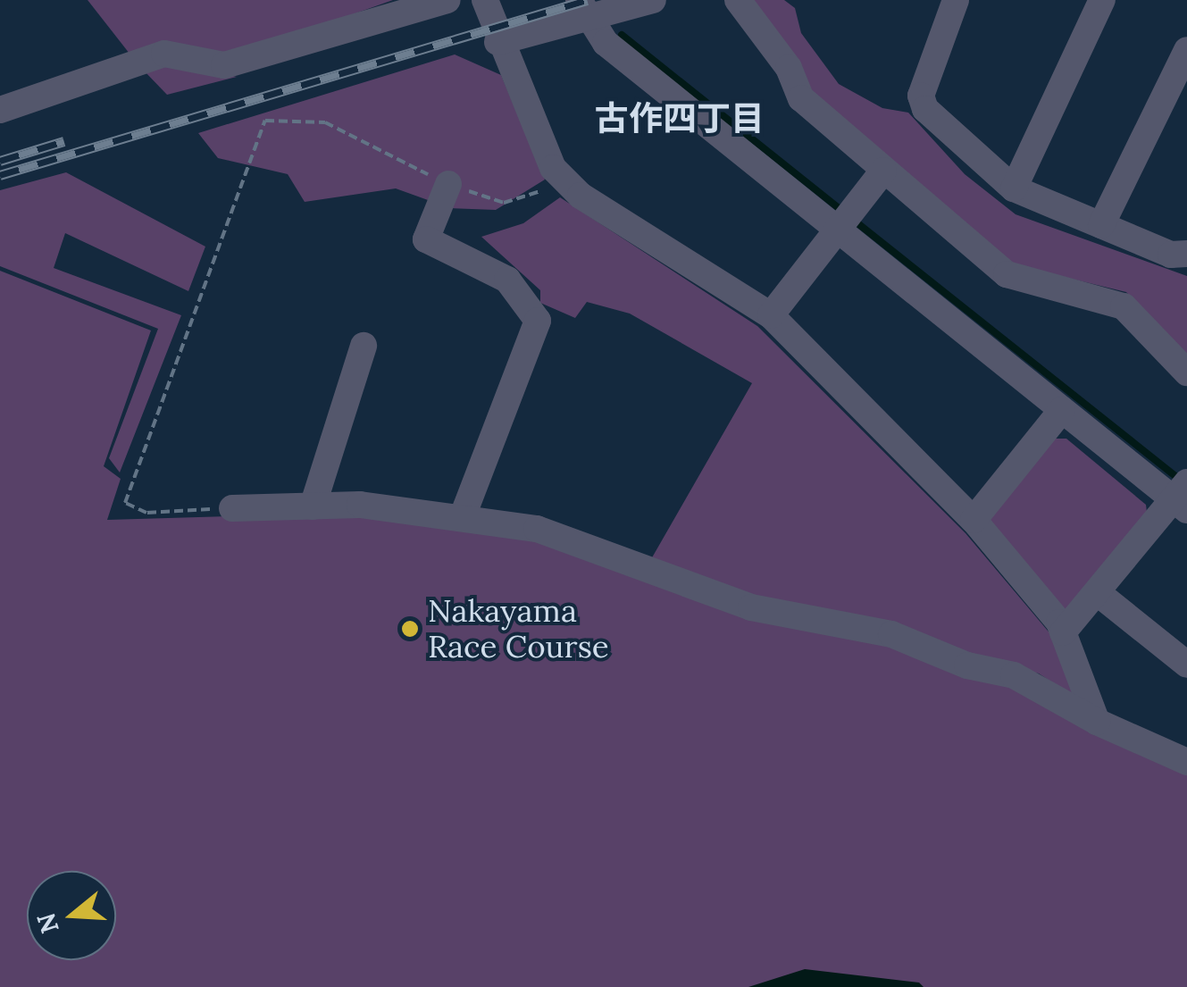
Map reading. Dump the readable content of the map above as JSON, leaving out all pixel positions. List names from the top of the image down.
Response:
{
  "districts": ["古作四丁目"],
  "places": ["Nakayama Race Course"],
  "north": "left"
}
